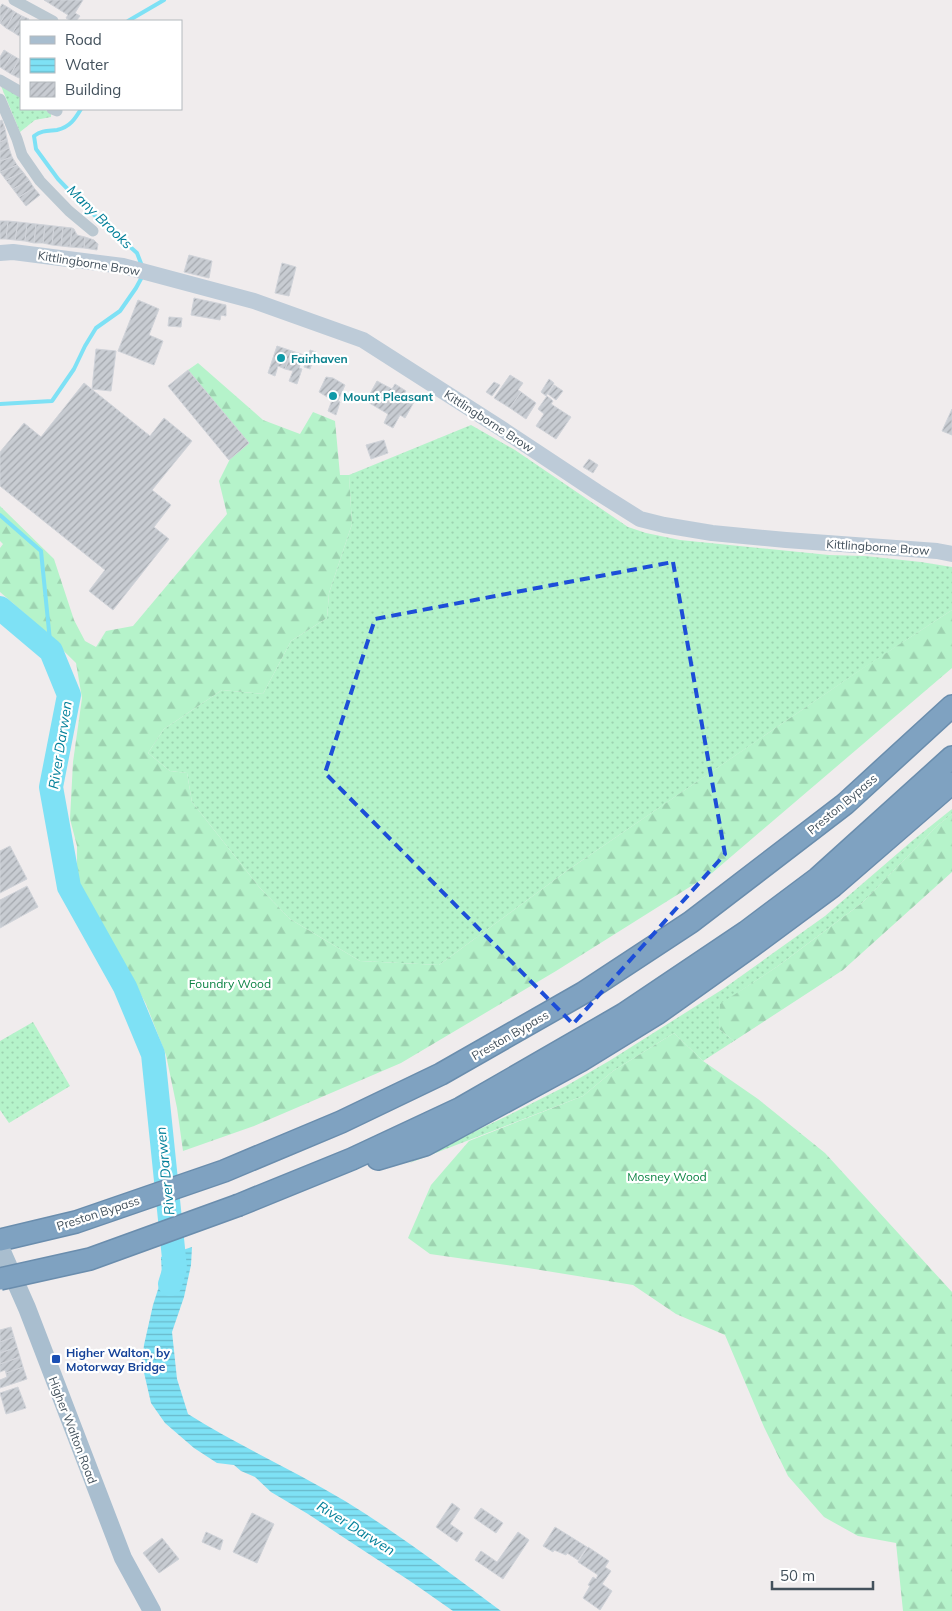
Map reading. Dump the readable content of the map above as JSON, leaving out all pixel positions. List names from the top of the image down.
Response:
{
  "streets": {
    "highway": ["Preston Bypass"],
    "main road": ["Higher Walton Road"],
    "street": ["Kittlingborne Brow"]
  },
  "water": ["Many Brooks", "River Darwen"],
  "parks": ["Foundry Wood", "Mosney Wood"],
  "places": {
    "other": ["Fairhaven", "Mount Pleasant"],
    "transit": ["Higher Walton, by Motorway Bridge"]
  },
  "legend": ["Road", "Water", "Building"],
  "scale_bar": "50 m"
}
